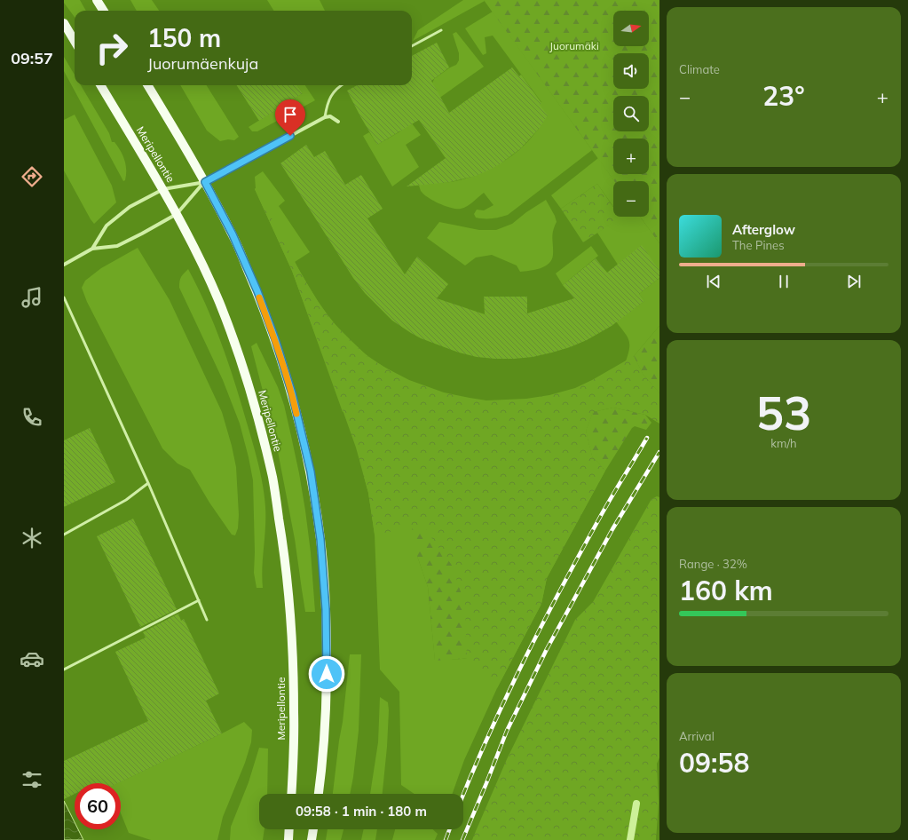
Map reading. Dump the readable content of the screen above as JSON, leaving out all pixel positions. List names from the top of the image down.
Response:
{
  "streets": {
    "main road": ["Meripellontie"]
  },
  "parks": ["Juorumäki"],
  "north": "right",
  "page": {
    "tabs": "09:57",
    "tile": [
      "Climate",
      ["53", "km/h"],
      ["Range · 32%", "160 km"],
      ["Arrival", "09:58"]
    ],
    "map_buttons": ["+", "−"],
    "turn": ["150 m", "Juorumäenkuja"],
    "heat": ["−", "23°", "+"],
    "song": ["Afterglow", "The Pines"],
    "limit": "60",
    "trip": "09:58 · 1 min · 180 m"
  }
}
